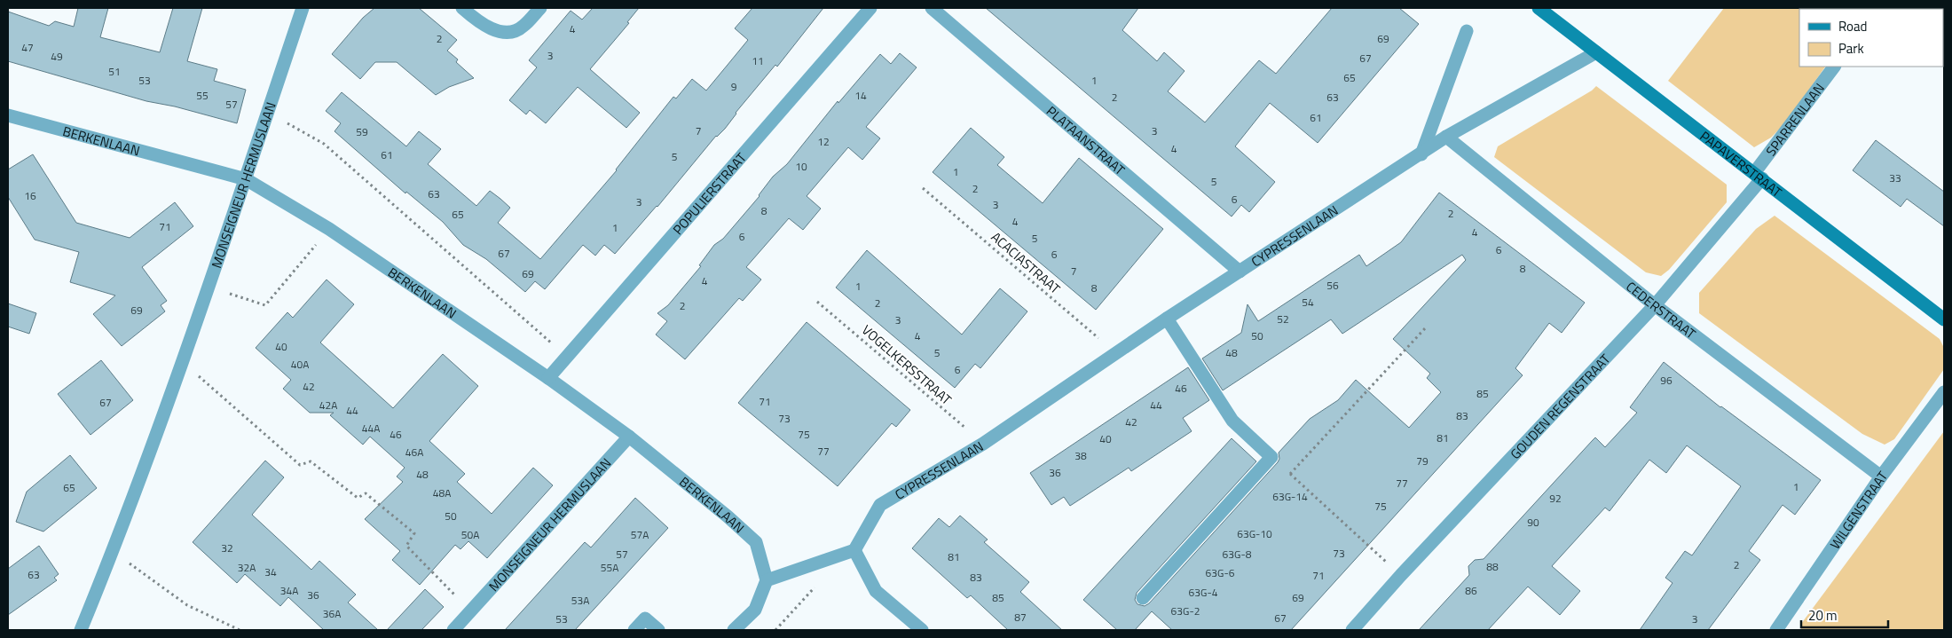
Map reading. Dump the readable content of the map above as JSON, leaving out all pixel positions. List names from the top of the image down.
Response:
{
  "streets": {
    "street": [
      "SPARRENLAAN",
      "PLATAANSTRAAT",
      "BERKENLAAN",
      "PAPAVERSTRAAT",
      "MONSEIGNEUR HERMUSLAAN",
      "POPULIERSTRAAT",
      "CYPRESSENLAAN",
      "CEDERSTRAAT",
      "GOUDEN REGENSTRAAT",
      "WILGENSTRAAT"
    ],
    "path": ["ACACIASTRAAT", "VOGELKERSSTRAAT"]
  },
  "crossings": [
    ["SPARRENLAAN", "PAPAVERSTRAAT"],
    ["SPARRENLAAN", "GOUDEN REGENSTRAAT"],
    ["PLATAANSTRAAT", "CYPRESSENLAAN"],
    ["BERKENLAAN", "MONSEIGNEUR HERMUSLAAN"],
    ["BERKENLAAN", "POPULIERSTRAAT"],
    ["PAPAVERSTRAAT", "CYPRESSENLAAN"],
    ["PAPAVERSTRAAT", "GOUDEN REGENSTRAAT"],
    ["CYPRESSENLAAN", "ACACIASTRAAT"],
    ["CYPRESSENLAAN", "CEDERSTRAAT"],
    ["CYPRESSENLAAN", "VOGELKERSSTRAAT"],
    ["CEDERSTRAAT", "GOUDEN REGENSTRAAT"],
    ["CEDERSTRAAT", "WILGENSTRAAT"]
  ],
  "house_numbers": [
    "4",
    "2",
    "69",
    "47",
    "3",
    "49",
    "67",
    "11",
    "51",
    "65",
    "53",
    "1",
    "9",
    "55",
    "14",
    "2",
    "63",
    "57",
    "61",
    "7",
    "3",
    "59",
    "12",
    "4",
    "61",
    "5",
    "10",
    "1",
    "33",
    "5",
    "2",
    "63",
    "16",
    "6",
    "3",
    "3",
    "8",
    "2",
    "65",
    "4",
    "71",
    "1",
    "4",
    "6",
    "5",
    "6",
    "67",
    "6",
    "8",
    "7",
    "69",
    "4",
    "56",
    "1",
    "8",
    "54",
    "2",
    "2",
    "69",
    "52",
    "3",
    "4",
    "50",
    "40",
    "5",
    "48",
    "40A",
    "6",
    "96",
    "42",
    "46",
    "85",
    "71",
    "67",
    "42A",
    "44",
    "44",
    "83",
    "73",
    "42",
    "44A",
    "46",
    "75",
    "81",
    "40",
    "77",
    "46A",
    "38",
    "79",
    "36",
    "48",
    "77",
    "1",
    "65",
    "48A",
    "63G-14",
    "92",
    "75",
    "50",
    "90",
    "63G-10",
    "50A",
    "57A",
    "32",
    "73",
    "57",
    "63G-8",
    "81",
    "2",
    "88",
    "32A",
    "55A",
    "34",
    "63G-6",
    "63",
    "71",
    "83",
    "34A",
    "86",
    "63G-4",
    "36",
    "85",
    "69",
    "53A",
    "63G-2",
    "36A",
    "87",
    "67",
    "53",
    "3"
  ],
  "legend": ["Road", "Park"],
  "scale_bar": "20 m"
}
